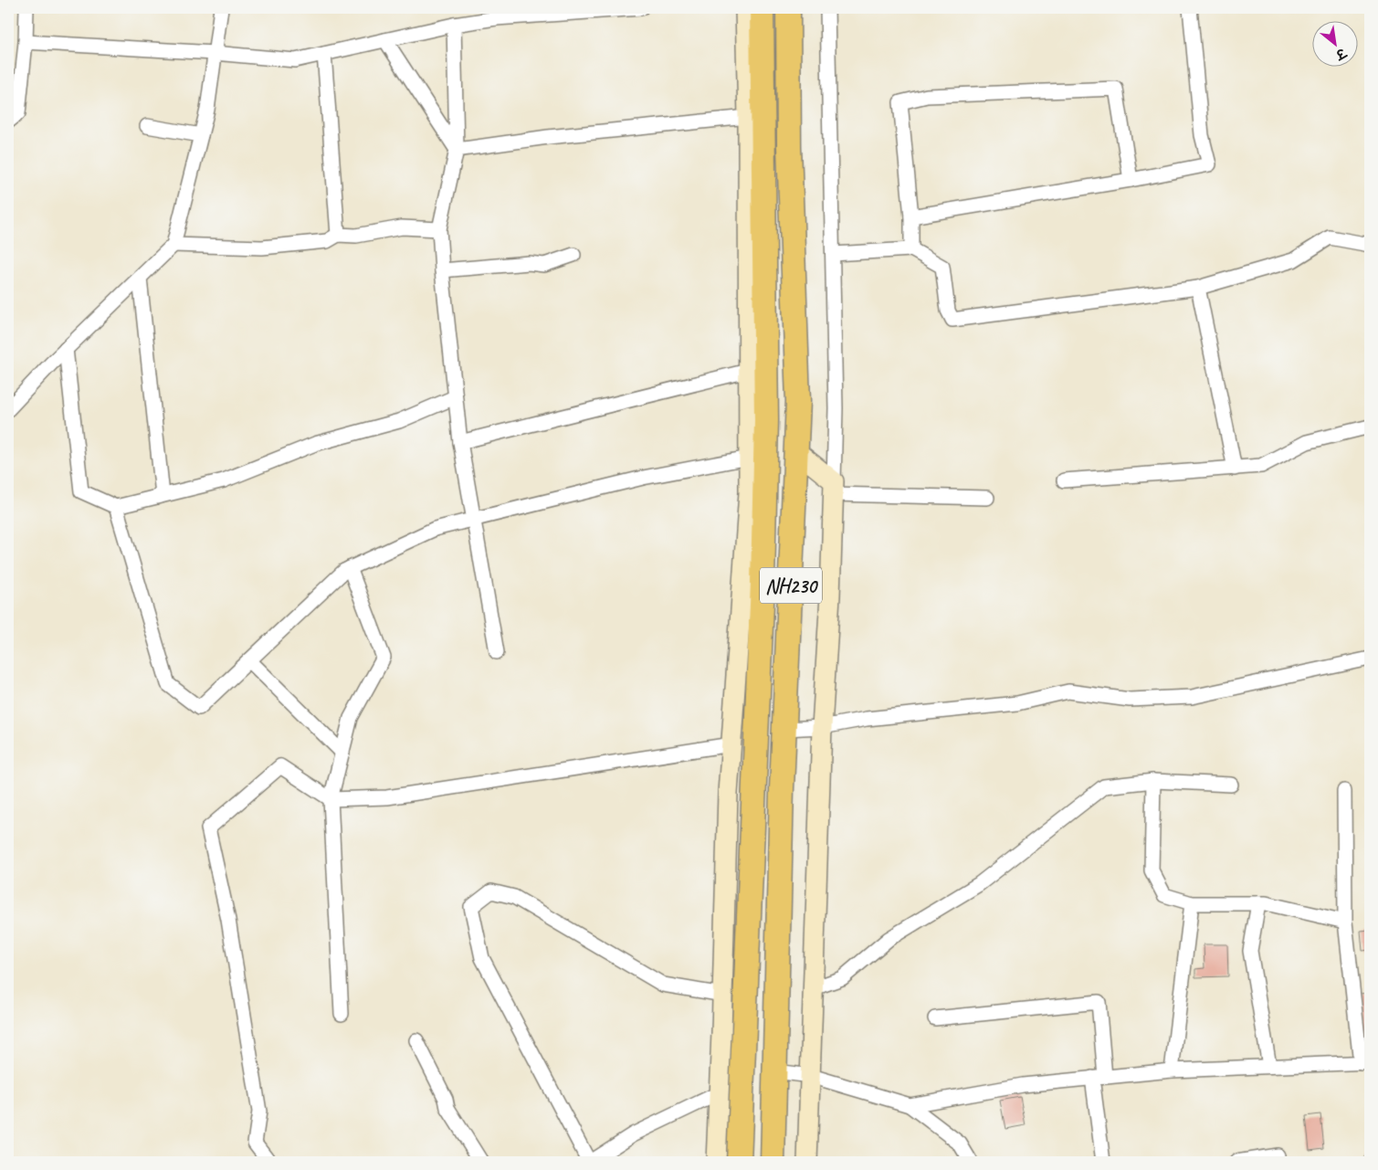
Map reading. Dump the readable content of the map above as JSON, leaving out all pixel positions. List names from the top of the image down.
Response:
{
  "streets": {
    "highway": ["NH230"]
  },
  "north": "bottom right"
}
